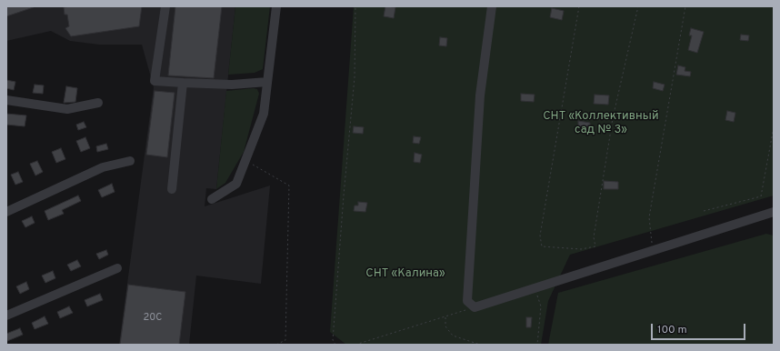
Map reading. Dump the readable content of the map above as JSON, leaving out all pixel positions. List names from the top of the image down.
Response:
{
  "parks": ["СНТ «Коллективный сад № 3»", "СНТ «Калина»"],
  "house_numbers": ["20С"],
  "scale_bar": "100 m"
}
